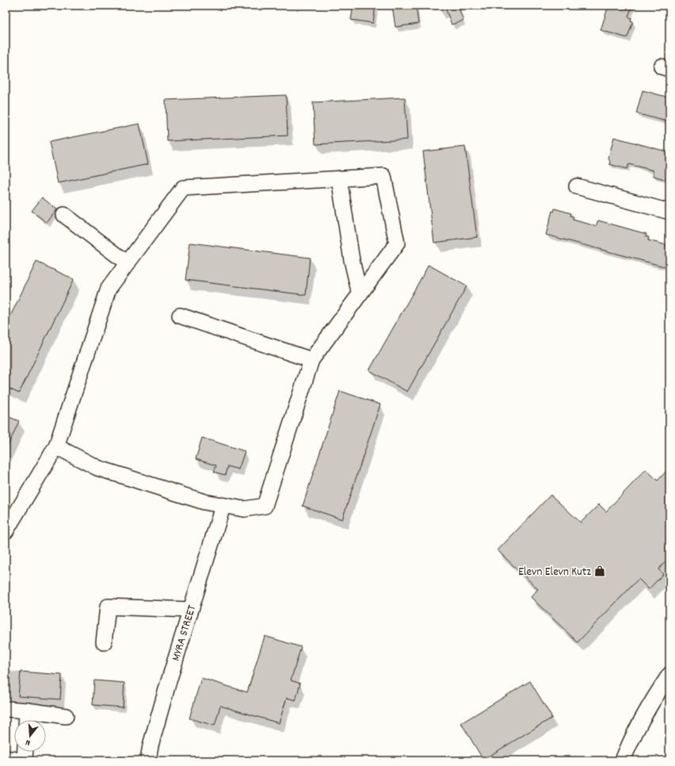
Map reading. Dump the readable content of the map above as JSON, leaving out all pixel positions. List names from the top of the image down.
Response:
{
  "streets": {
    "street": ["MYRA STREET"]
  },
  "places": {
    "shop": ["Elevn Elevn Kutz"]
  },
  "north": "bottom"
}
